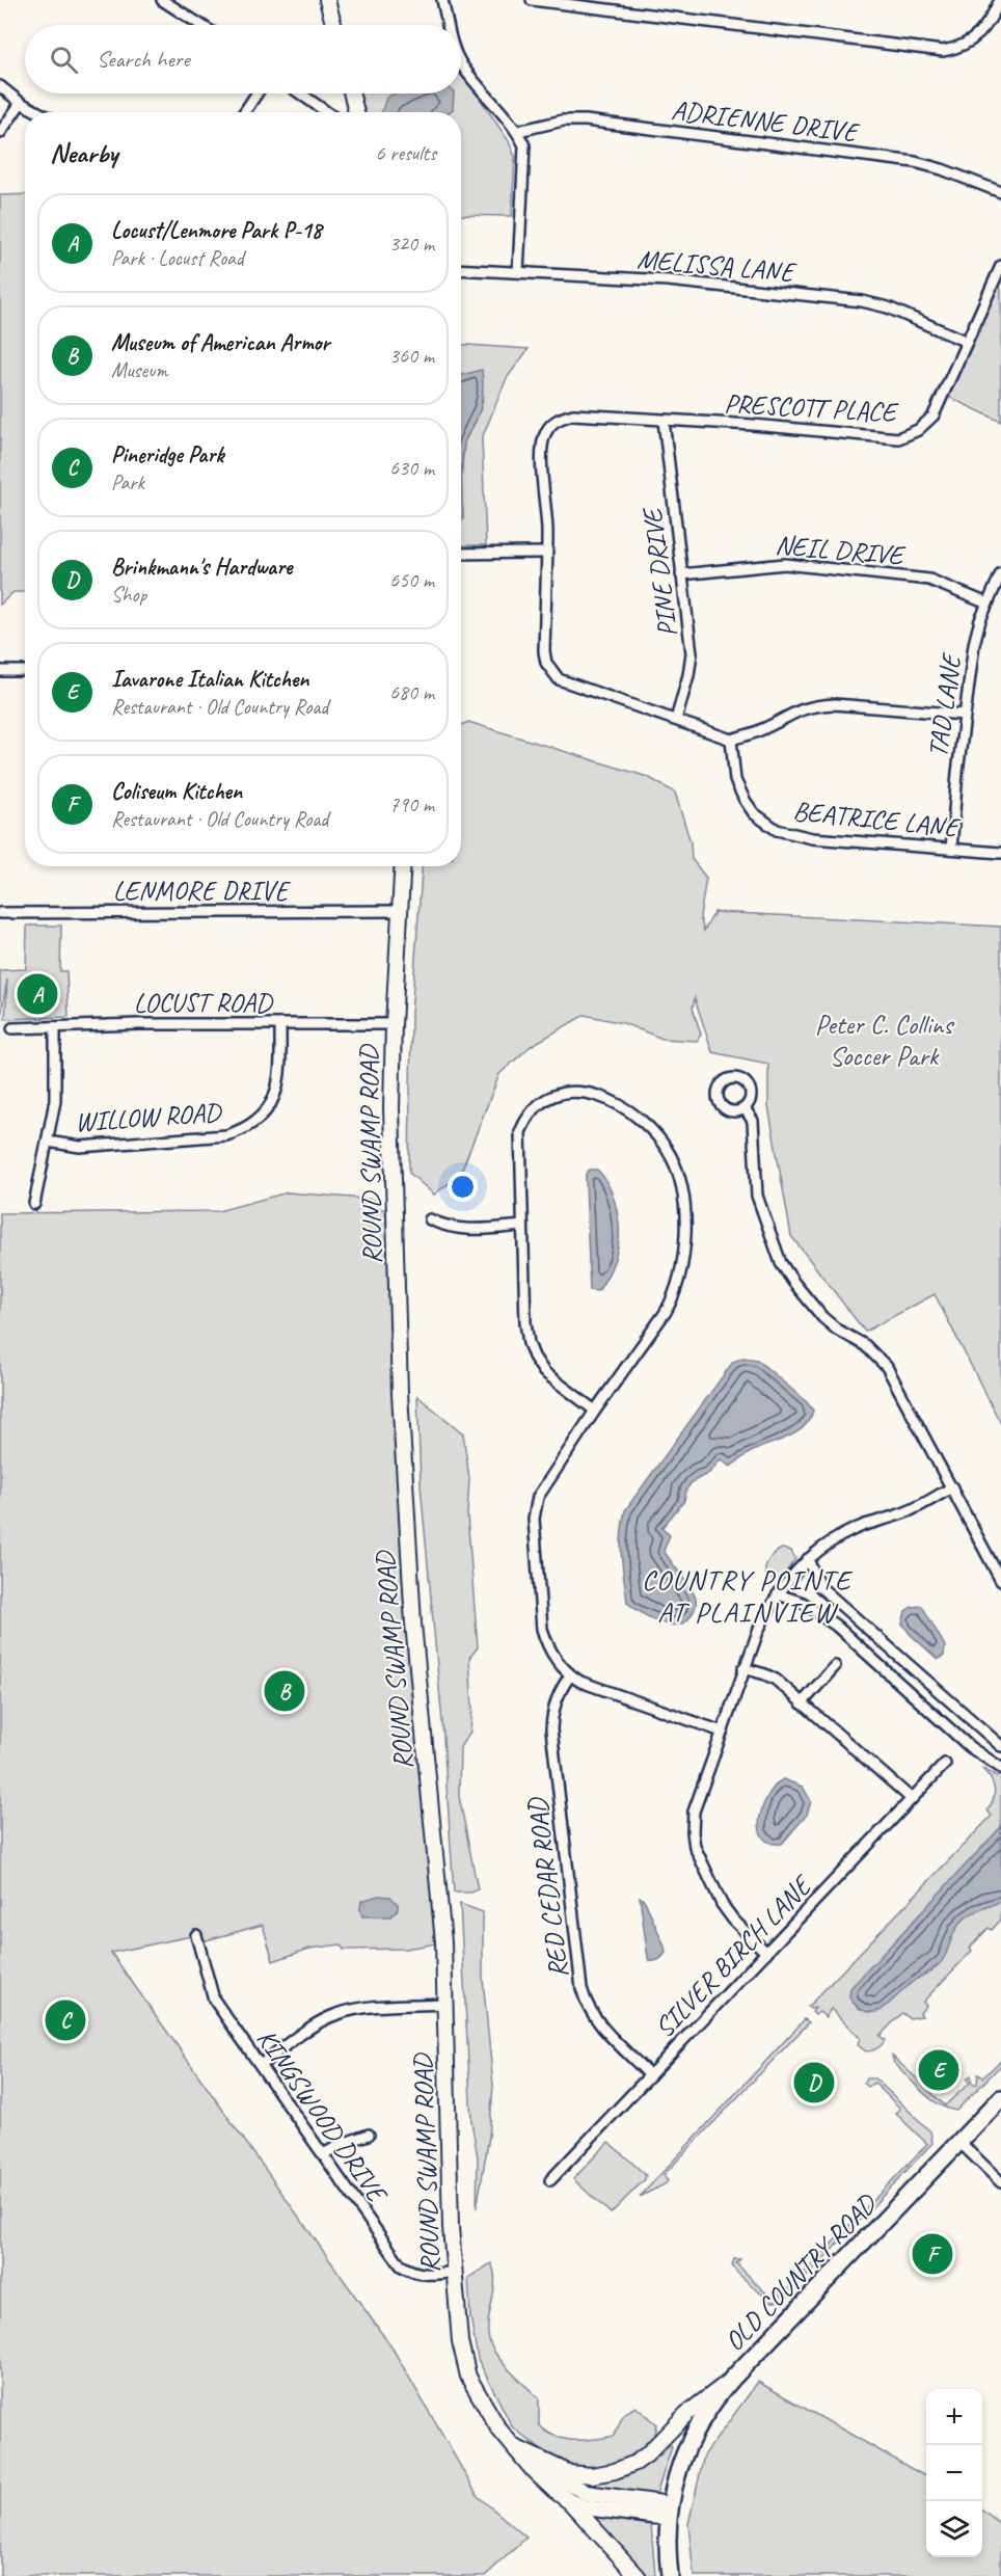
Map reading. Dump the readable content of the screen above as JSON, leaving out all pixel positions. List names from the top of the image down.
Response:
{
  "streets": {
    "main road": ["ROUND SWAMP ROAD", "OLD COUNTRY ROAD"],
    "street": [
      "ADRIENNE DRIVE",
      "MELISSA LANE",
      "PRESCOTT PLACE",
      "NEIL DRIVE",
      "PINE DRIVE",
      "TAD LANE",
      "BEATRICE LANE",
      "LENMORE DRIVE",
      "LOCUST ROAD",
      "WILLOW ROAD",
      "RED CEDAR ROAD",
      "SILVER BIRCH LANE",
      "KINGSWOOD DRIVE"
    ]
  },
  "crossings": [
    ["MELISSA LANE", "PRESCOTT PLACE"],
    ["PRESCOTT PLACE", "PINE DRIVE"],
    ["NEIL DRIVE", "PINE DRIVE"],
    ["NEIL DRIVE", "TAD LANE"],
    ["TAD LANE", "BEATRICE LANE"],
    ["LENMORE DRIVE", "ROUND SWAMP ROAD"],
    ["LOCUST ROAD", "WILLOW ROAD"],
    ["LOCUST ROAD", "ROUND SWAMP ROAD"],
    ["ROUND SWAMP ROAD", "KINGSWOOD DRIVE"],
    ["ROUND SWAMP ROAD", "OLD COUNTRY ROAD"],
    ["RED CEDAR ROAD", "SILVER BIRCH LANE"]
  ],
  "districts": ["COUNTRY POINTE AT PLAINVIEW"],
  "parks": ["Peter C. Collins Soccer Park"],
  "page": {
    "search": "Search here",
    "heading": ["Nearby", "6 results"],
    "list": [
      {
        "mark": "A",
        "name": "Locust/Lenmore Park P-18",
        "note": "Park · Locust Road",
        "value": "320 m"
      },
      {
        "mark": "B",
        "name": "Museum of American Armor",
        "note": "Museum",
        "value": "360 m"
      },
      {
        "mark": "C",
        "name": "Pineridge Park",
        "note": "Park",
        "value": "630 m"
      },
      {
        "mark": "D",
        "name": "Brinkmann's Hardware",
        "note": "Shop",
        "value": "650 m"
      },
      {
        "mark": "E",
        "name": "Iavarone Italian Kitchen",
        "note": "Restaurant · Old Country Road",
        "value": "680 m"
      },
      {
        "mark": "F",
        "name": "Coliseum Kitchen",
        "note": "Restaurant · Old Country Road",
        "value": "790 m"
      }
    ],
    "pins": [
      "A",
      "B",
      "C",
      "E",
      "D",
      "F"
    ],
    "map_buttons": ["+", "−"]
  }
}
